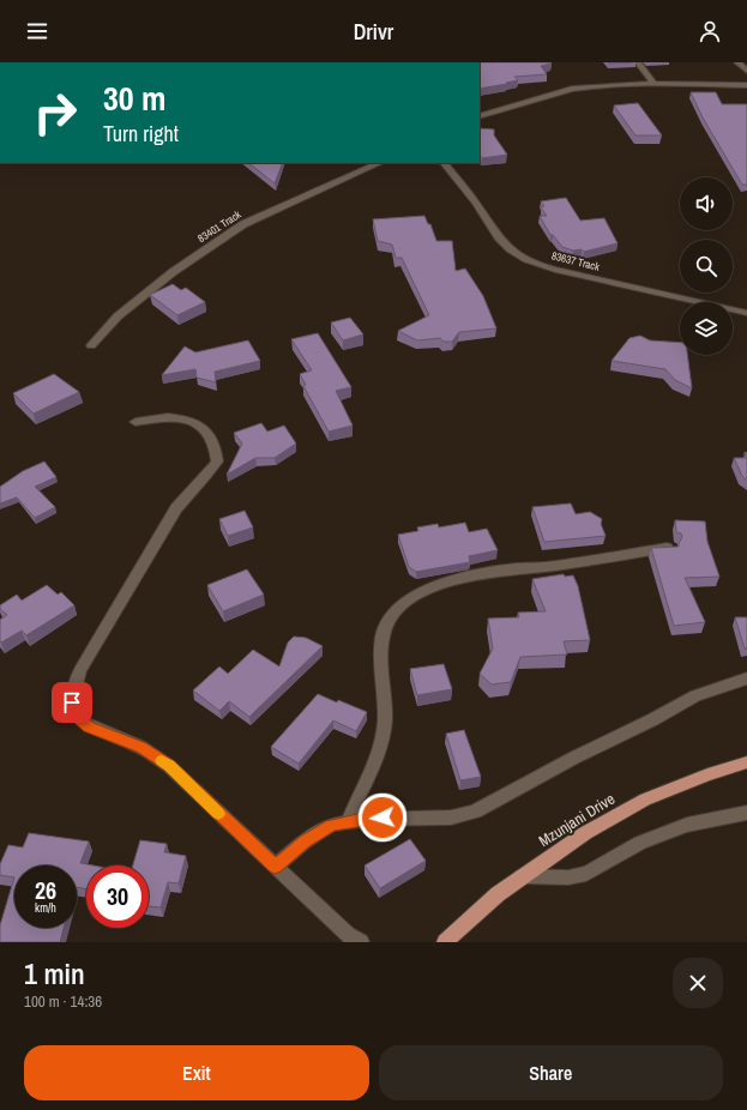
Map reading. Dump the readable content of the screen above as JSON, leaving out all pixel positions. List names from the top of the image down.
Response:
{
  "streets": {
    "main road": ["Mzunjani Drive"],
    "street": ["83401 Track", "83637 Track"]
  },
  "page": {
    "header": "Drivr",
    "turn": ["30 m", "Turn right"],
    "speed": "26 km/h",
    "limit": "30",
    "heading": ["1 min", "100 m · 14:36"],
    "buttons": ["Exit", "Share"]
  }
}
